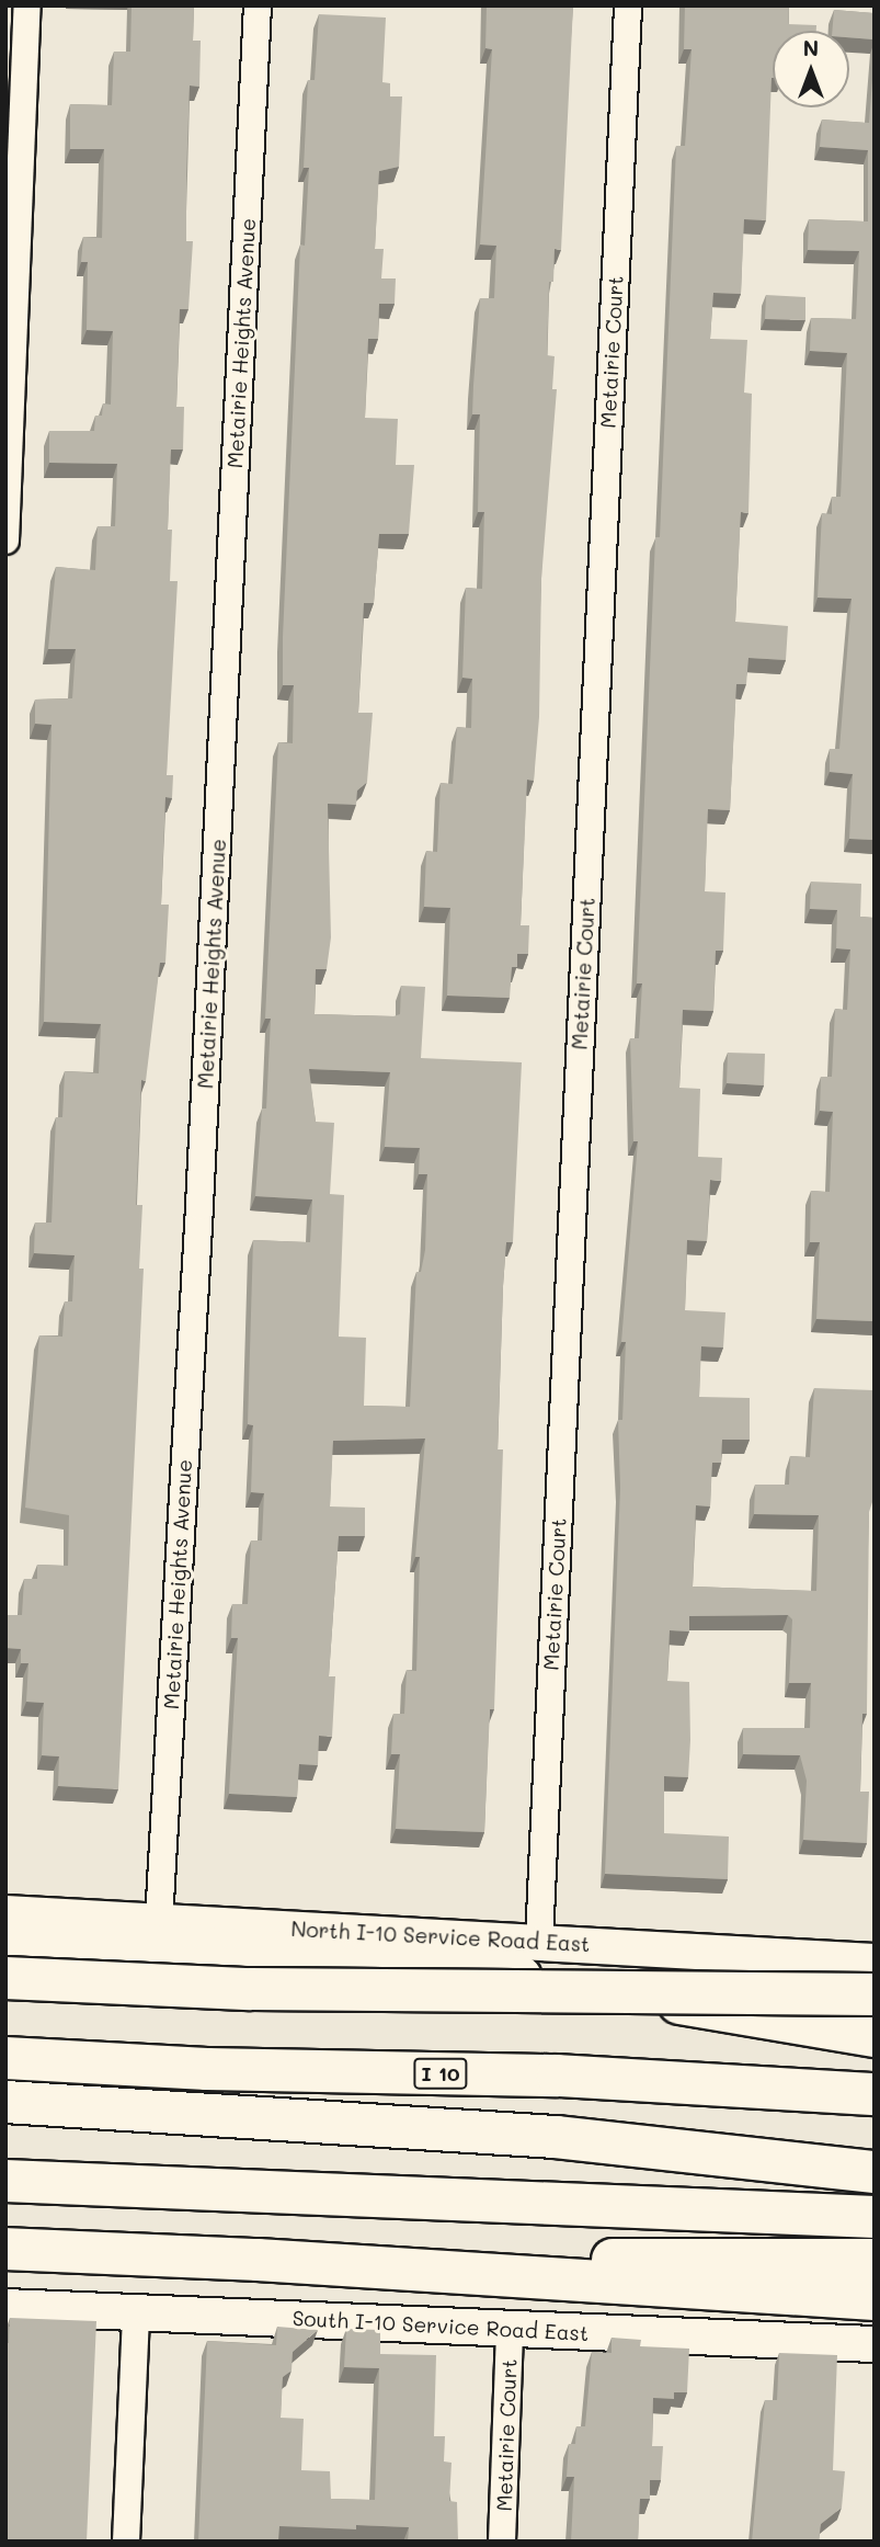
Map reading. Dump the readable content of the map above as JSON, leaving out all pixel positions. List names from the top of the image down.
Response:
{
  "streets": {
    "highway": ["I 10"],
    "street": [
      "Metairie Heights Avenue",
      "Metairie Court",
      "North I-10 Service Road East",
      "South I-10 Service Road East"
    ]
  },
  "crossings": [
    ["Metairie Heights Avenue", "North I-10 Service Road East"],
    ["Metairie Court", "North I-10 Service Road East"],
    ["Metairie Court", "South I-10 Service Road East"]
  ],
  "north": "top"
}
